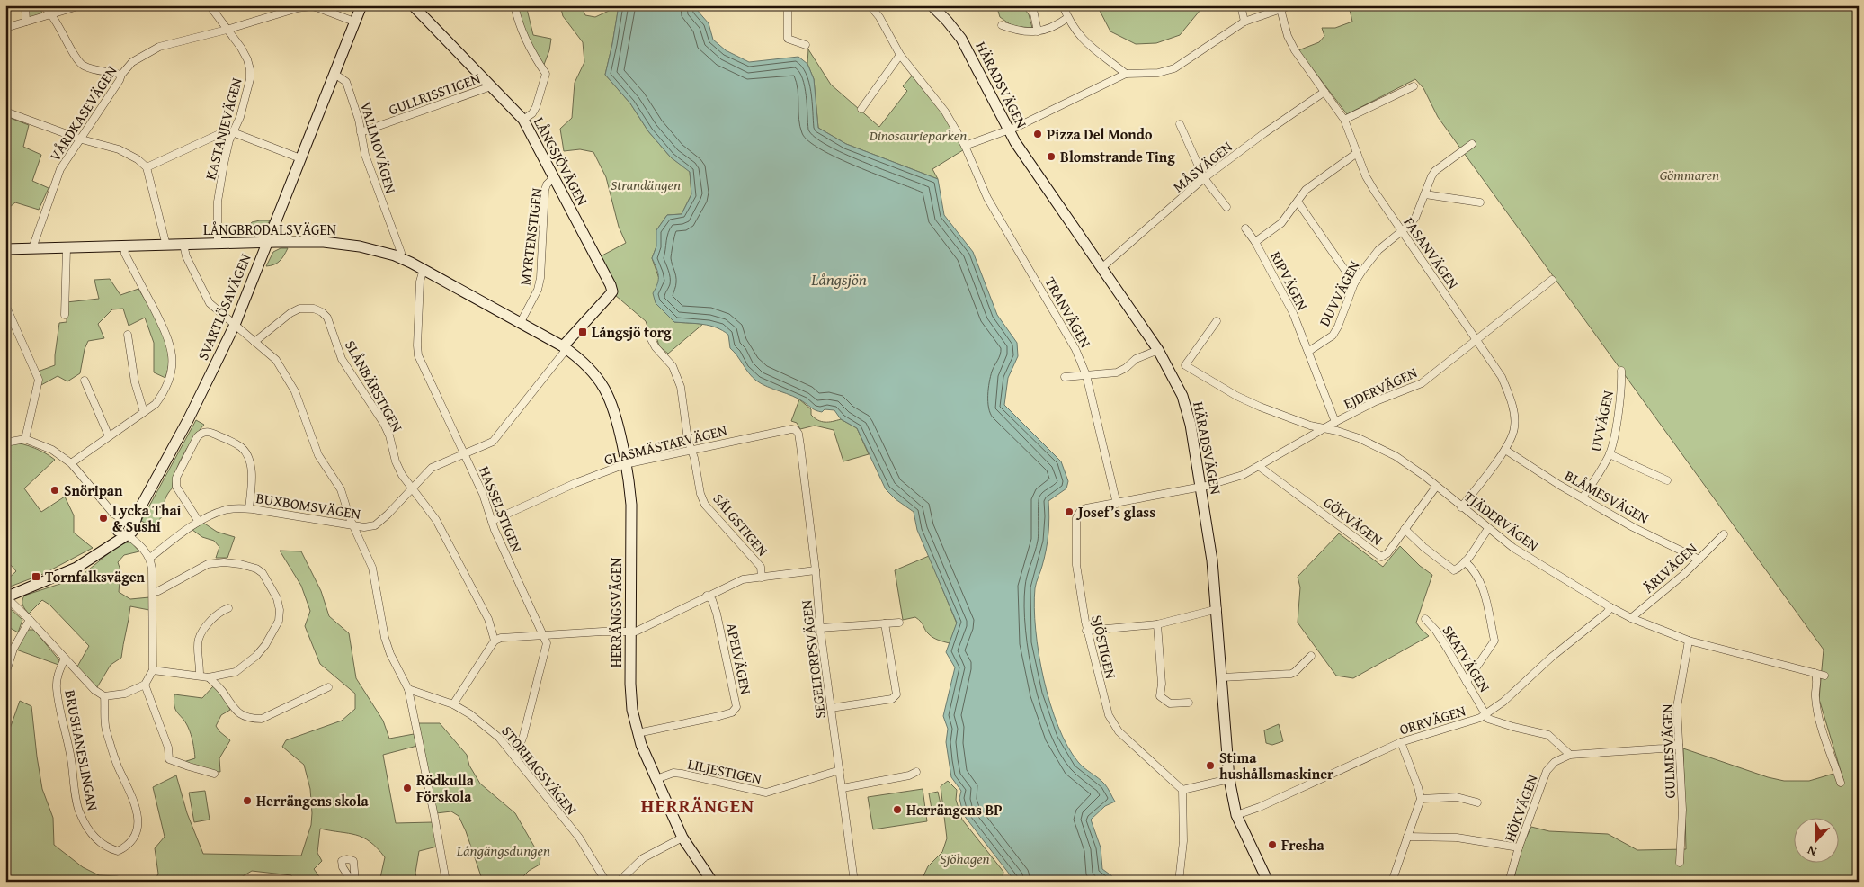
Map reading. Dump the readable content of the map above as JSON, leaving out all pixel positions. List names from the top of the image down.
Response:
{
  "streets": {
    "street": [
      "HÄRADSVÄGEN",
      "GULLRISSTIGEN",
      "VÅRDKASEVÄGEN",
      "KASTANJEVÄGEN",
      "VALLMOVÄGEN",
      "LÅNGSJÖVÄGEN",
      "MÅSVÄGEN",
      "LÅNGBRODALSVÄGEN",
      "MYRTENSTIGEN",
      "FASANVÄGEN",
      "RIPVÄGEN",
      "DUVVÄGEN",
      "SVARTLÖSAVÄGEN",
      "TRANVÄGEN",
      "SLÅNBÄRSTIGEN",
      "EJDERVÄGEN",
      "UVVÄGEN",
      "GLASMÄSTARVÄGEN",
      "BLÅMESVÄGEN",
      "BUXBOMSVÄGEN",
      "HASSELSTIGEN",
      "GÖKVÄGEN",
      "TJÄDERVÄGEN",
      "SÄLGSTIGEN",
      "ÄRLVÄGEN",
      "HERRÄNGSVÄGEN",
      "SJÖSTIGEN",
      "APELVÄGEN",
      "SKATVÄGEN",
      "SEGELTORPSVÄGEN",
      "ORRVÄGEN",
      "BRUSHANESLINGAN",
      "GULMESVÄGEN",
      "STORHAGSVÄGEN",
      "LILJESTIGEN",
      "HÖKVÄGEN"
    ]
  },
  "crossings": [
    ["HÄRADSVÄGEN", "MÅSVÄGEN"],
    ["HÄRADSVÄGEN", "EJDERVÄGEN"],
    ["HÄRADSVÄGEN", "SJÖSTIGEN"],
    ["HÄRADSVÄGEN", "ORRVÄGEN"],
    ["GULLRISSTIGEN", "VALLMOVÄGEN"],
    ["GULLRISSTIGEN", "LÅNGSJÖVÄGEN"],
    ["VÅRDKASEVÄGEN", "KASTANJEVÄGEN"],
    ["VÅRDKASEVÄGEN", "LÅNGBRODALSVÄGEN"],
    ["VÅRDKASEVÄGEN", "SVARTLÖSAVÄGEN"],
    ["KASTANJEVÄGEN", "LÅNGBRODALSVÄGEN"],
    ["VALLMOVÄGEN", "LÅNGBRODALSVÄGEN"],
    ["VALLMOVÄGEN", "SVARTLÖSAVÄGEN"],
    ["LÅNGSJÖVÄGEN", "LÅNGBRODALSVÄGEN"],
    ["LÅNGSJÖVÄGEN", "MYRTENSTIGEN"],
    ["LÅNGSJÖVÄGEN", "BUXBOMSVÄGEN"],
    ["LÅNGSJÖVÄGEN", "HERRÄNGSVÄGEN"],
    ["MÅSVÄGEN", "FASANVÄGEN"],
    ["LÅNGBRODALSVÄGEN", "MYRTENSTIGEN"],
    ["LÅNGBRODALSVÄGEN", "SVARTLÖSAVÄGEN"],
    ["LÅNGBRODALSVÄGEN", "BUXBOMSVÄGEN"],
    ["LÅNGBRODALSVÄGEN", "HASSELSTIGEN"],
    ["LÅNGBRODALSVÄGEN", "HERRÄNGSVÄGEN"],
    ["FASANVÄGEN", "DUVVÄGEN"],
    ["FASANVÄGEN", "EJDERVÄGEN"],
    ["FASANVÄGEN", "BLÅMESVÄGEN"],
    ["FASANVÄGEN", "TJÄDERVÄGEN"],
    ["RIPVÄGEN", "DUVVÄGEN"],
    ["RIPVÄGEN", "EJDERVÄGEN"],
    ["TRANVÄGEN", "SJÖSTIGEN"],
    ["SLÅNBÄRSTIGEN", "BUXBOMSVÄGEN"],
    ["EJDERVÄGEN", "GÖKVÄGEN"],
    ["EJDERVÄGEN", "TJÄDERVÄGEN"],
    ["EJDERVÄGEN", "SJÖSTIGEN"],
    ["UVVÄGEN", "BLÅMESVÄGEN"],
    ["GLASMÄSTARVÄGEN", "HASSELSTIGEN"],
    ["GLASMÄSTARVÄGEN", "SÄLGSTIGEN"],
    ["GLASMÄSTARVÄGEN", "HERRÄNGSVÄGEN"],
    ["GLASMÄSTARVÄGEN", "SEGELTORPSVÄGEN"],
    ["BLÅMESVÄGEN", "ÄRLVÄGEN"],
    ["BUXBOMSVÄGEN", "HASSELSTIGEN"],
    ["BUXBOMSVÄGEN", "HERRÄNGSVÄGEN"],
    ["HASSELSTIGEN", "STORHAGSVÄGEN"],
    ["GÖKVÄGEN", "TJÄDERVÄGEN"],
    ["TJÄDERVÄGEN", "ÄRLVÄGEN"],
    ["TJÄDERVÄGEN", "ORRVÄGEN"],
    ["TJÄDERVÄGEN", "GULMESVÄGEN"],
    ["HERRÄNGSVÄGEN", "APELVÄGEN"],
    ["HERRÄNGSVÄGEN", "LILJESTIGEN"],
    ["SKATVÄGEN", "ORRVÄGEN"],
    ["SEGELTORPSVÄGEN", "LILJESTIGEN"],
    ["GULMESVÄGEN", "HÖKVÄGEN"]
  ],
  "districts": ["HERRÄNGEN"],
  "water": ["Långsjön"],
  "parks": [
    "Dinosaurieparken",
    "Gömmaren",
    "Strandängen",
    "Långängsdungen",
    "Sjöhagen"
  ],
  "places": {
    "other": [
      "Pizza Del Mondo",
      "Blomstrande Ting",
      "Snöripan",
      "Josef’s glass",
      "Lycka Thai & Sushi",
      "Stima hushållsmaskiner",
      "Rödkulla Förskola",
      "Herrängens skola",
      "Herrängens BP",
      "Fresha"
    ],
    "transit": ["Långsjö torg", "Tornfalksvägen"]
  },
  "north": "bottom"
}
